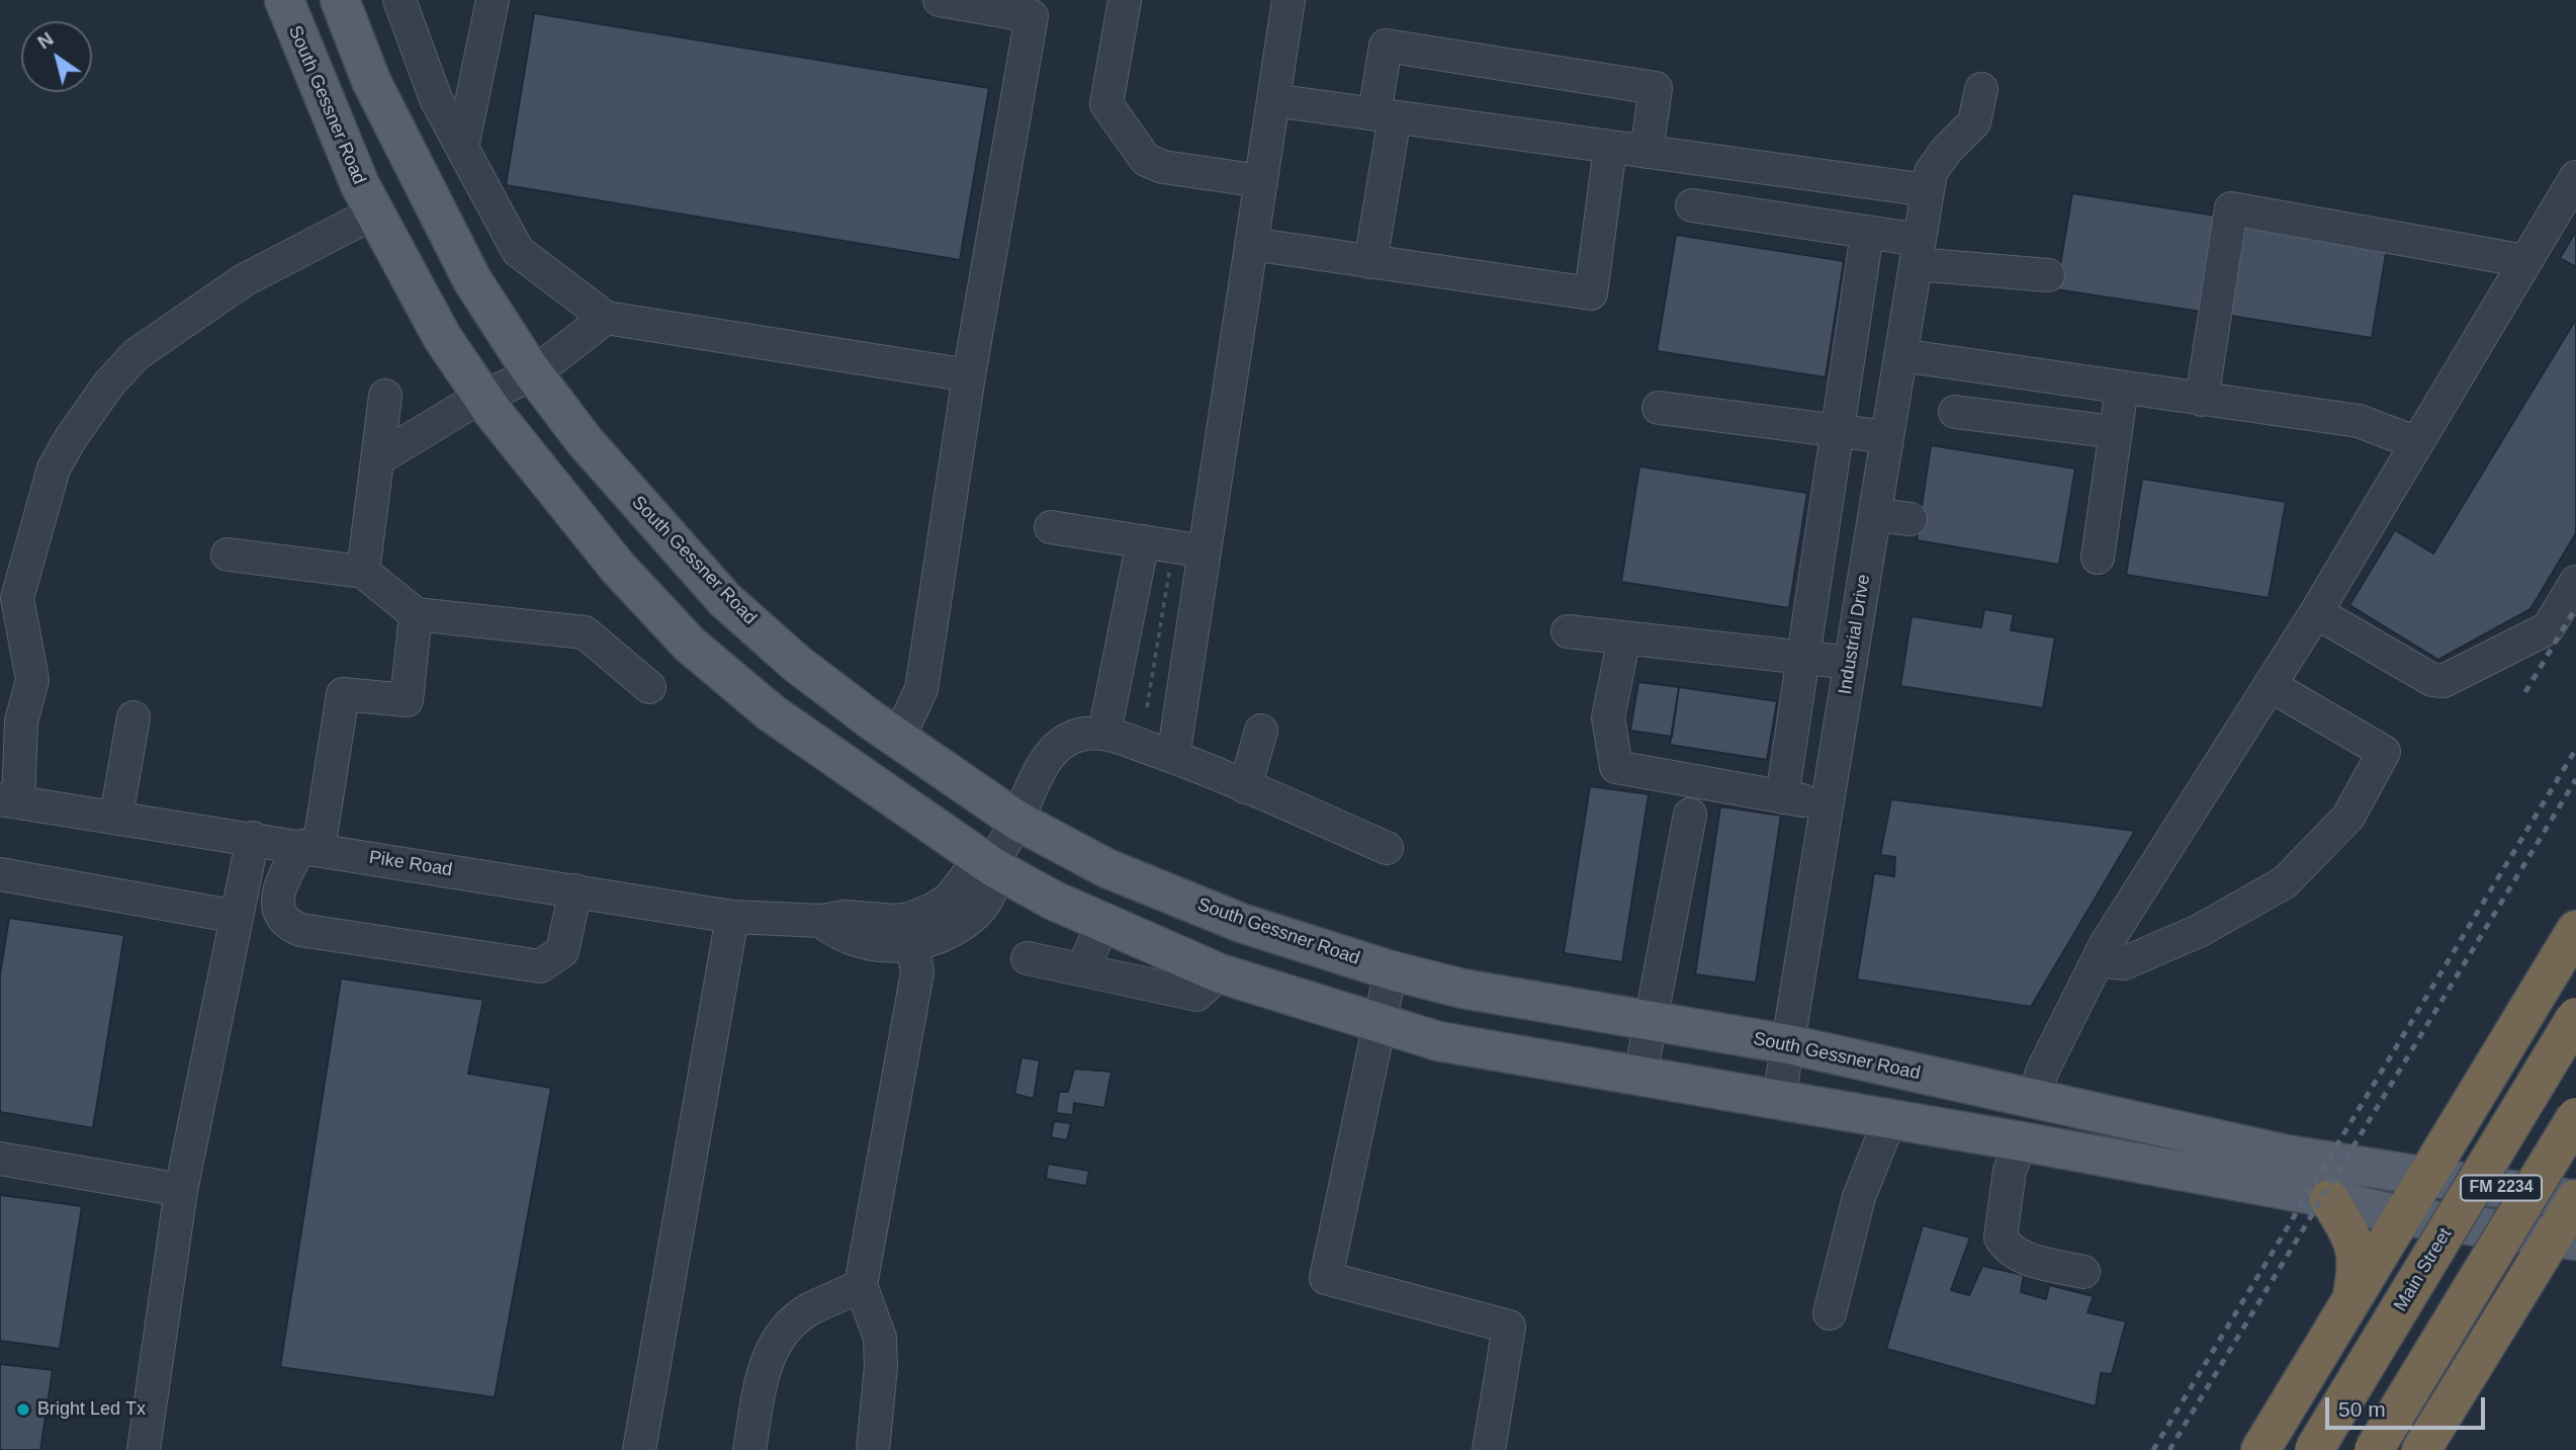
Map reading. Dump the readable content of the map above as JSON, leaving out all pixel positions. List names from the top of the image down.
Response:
{
  "streets": {
    "highway": ["Main Street"],
    "main road": ["South Gessner Road", "FM 2234"],
    "street": ["Industrial Drive", "Pike Road"]
  },
  "crossings": [
    ["South Gessner Road", "Industrial Drive"],
    ["South Gessner Road", "Pike Road"],
    ["South Gessner Road", "FM 2234"]
  ],
  "places": ["Bright Led Tx"],
  "scale_bar": "50 m",
  "north": "top left"
}
